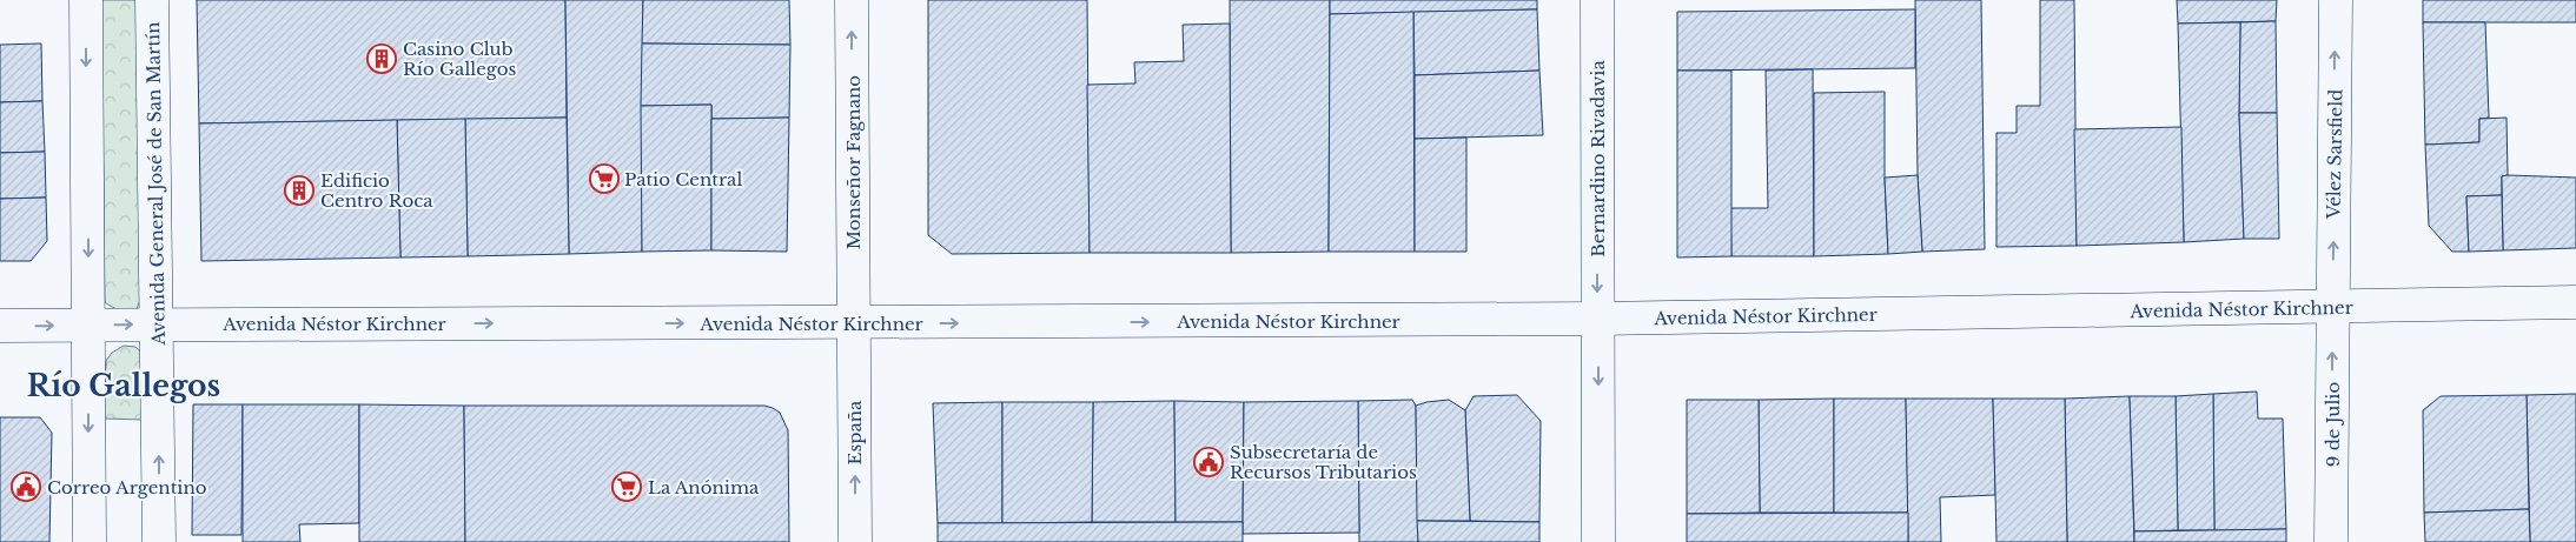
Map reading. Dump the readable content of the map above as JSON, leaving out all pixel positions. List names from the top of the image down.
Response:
{
  "streets": {
    "main road": [
      "Vélez Sarsfield",
      "Bernardino Rivadavia",
      "Monseñor Fagnano",
      "Avenida General José de San Martín",
      "Avenida Néstor Kirchner",
      "9 de Julio",
      "España"
    ]
  },
  "crossings": [
    ["Vélez Sarsfield", "Avenida Néstor Kirchner"],
    ["Vélez Sarsfield", "9 de Julio"],
    ["Bernardino Rivadavia", "Avenida Néstor Kirchner"],
    ["Monseñor Fagnano", "Avenida Néstor Kirchner"],
    ["Monseñor Fagnano", "España"],
    ["Avenida General José de San Martín", "Avenida Néstor Kirchner"],
    ["Avenida Néstor Kirchner", "9 de Julio"],
    ["Avenida Néstor Kirchner", "España"]
  ],
  "one_way": [
    "Vélez Sarsfield",
    "Bernardino Rivadavia",
    "Monseñor Fagnano",
    "Avenida Néstor Kirchner",
    "9 de Julio",
    "España"
  ],
  "districts": ["Río Gallegos"],
  "places": {
    "building": ["Casino Club Río Gallegos", "Edificio Centro Roca"],
    "supermarket": ["Patio Central", "La Anónima"],
    "public building": ["Subsecretaría de Recursos Tributarios", "Correo Argentino"]
  }
}
